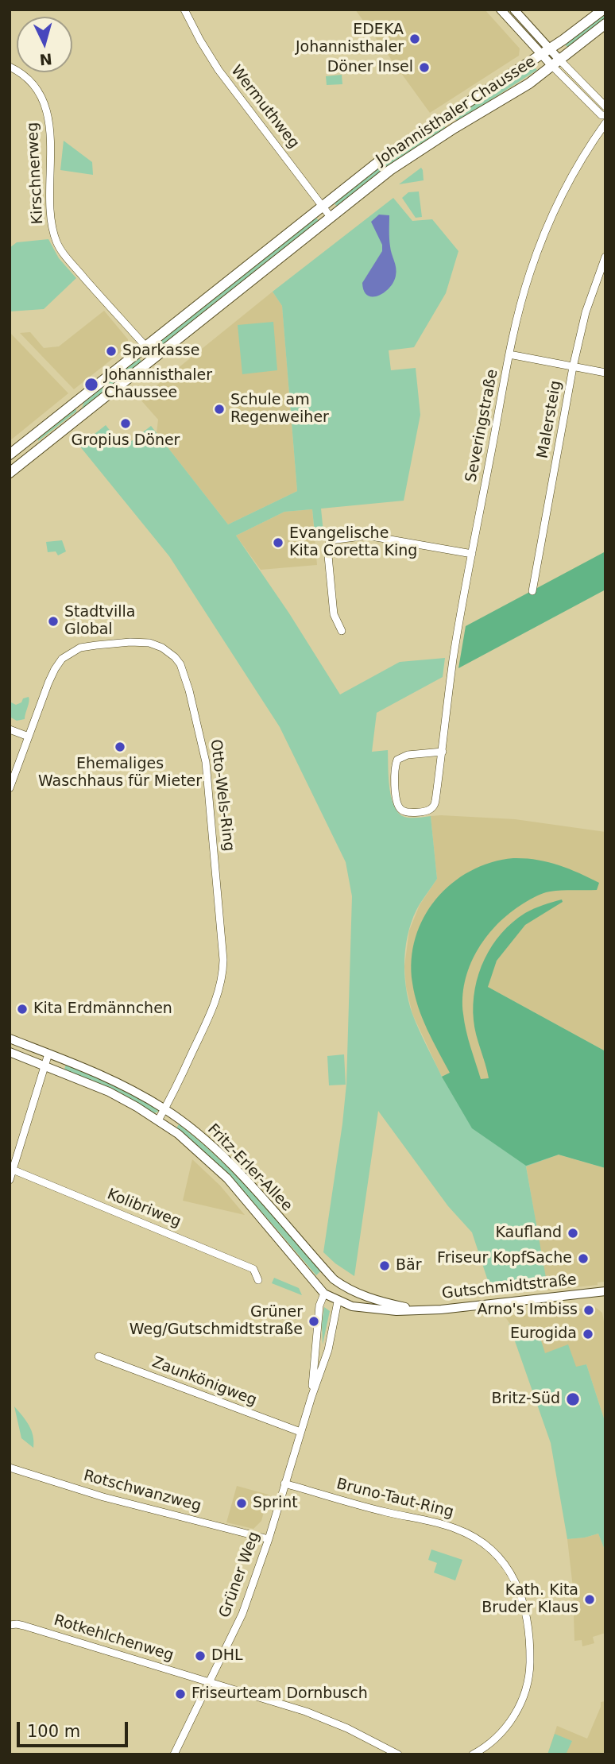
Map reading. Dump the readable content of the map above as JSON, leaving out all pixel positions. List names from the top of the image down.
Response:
{
  "streets": {
    "main road": ["Johannisthaler Chaussee"],
    "street": [
      "Wermuthweg",
      "Kirschnerweg",
      "Malersteig",
      "Severingstraße",
      "Otto-Wels-Ring",
      "Fritz-Erler-Allee",
      "Kolibriweg",
      "Gutschmidtstraße",
      "Zaunkönigweg",
      "Rotschwanzweg",
      "Bruno-Taut-Ring",
      "Grüner Weg",
      "Rotkehlchenweg"
    ]
  },
  "crossings": [
    ["Wermuthweg", "Johannisthaler Chaussee"],
    ["Johannisthaler Chaussee", "Kirschnerweg"],
    ["Otto-Wels-Ring", "Fritz-Erler-Allee"],
    ["Fritz-Erler-Allee", "Gutschmidtstraße"],
    ["Fritz-Erler-Allee", "Grüner Weg"],
    ["Gutschmidtstraße", "Grüner Weg"],
    ["Zaunkönigweg", "Grüner Weg"],
    ["Rotschwanzweg", "Grüner Weg"],
    ["Bruno-Taut-Ring", "Grüner Weg"],
    ["Grüner Weg", "Rotkehlchenweg"]
  ],
  "places": [
    "EDEKA Johannisthaler",
    "Döner Insel",
    "Sparkasse",
    "Johannisthaler Chaussee",
    "Schule am Regenweiher",
    "Gropius Döner",
    "Evangelische Kita Coretta King",
    "Stadtvilla Global",
    "Ehemaliges Waschhaus für Mieter",
    "Kita Erdmännchen",
    "Kaufland",
    "Friseur KopfSache",
    "Bär",
    "Arno's Imbiss",
    "Grüner Weg/Gutschmidtstraße",
    "Eurogida",
    "Britz-Süd",
    "Sprint",
    "Kath. Kita Bruder Klaus",
    "DHL",
    "Friseurteam Dornbusch"
  ],
  "scale_bar": "100 m",
  "north": "bottom"
}
